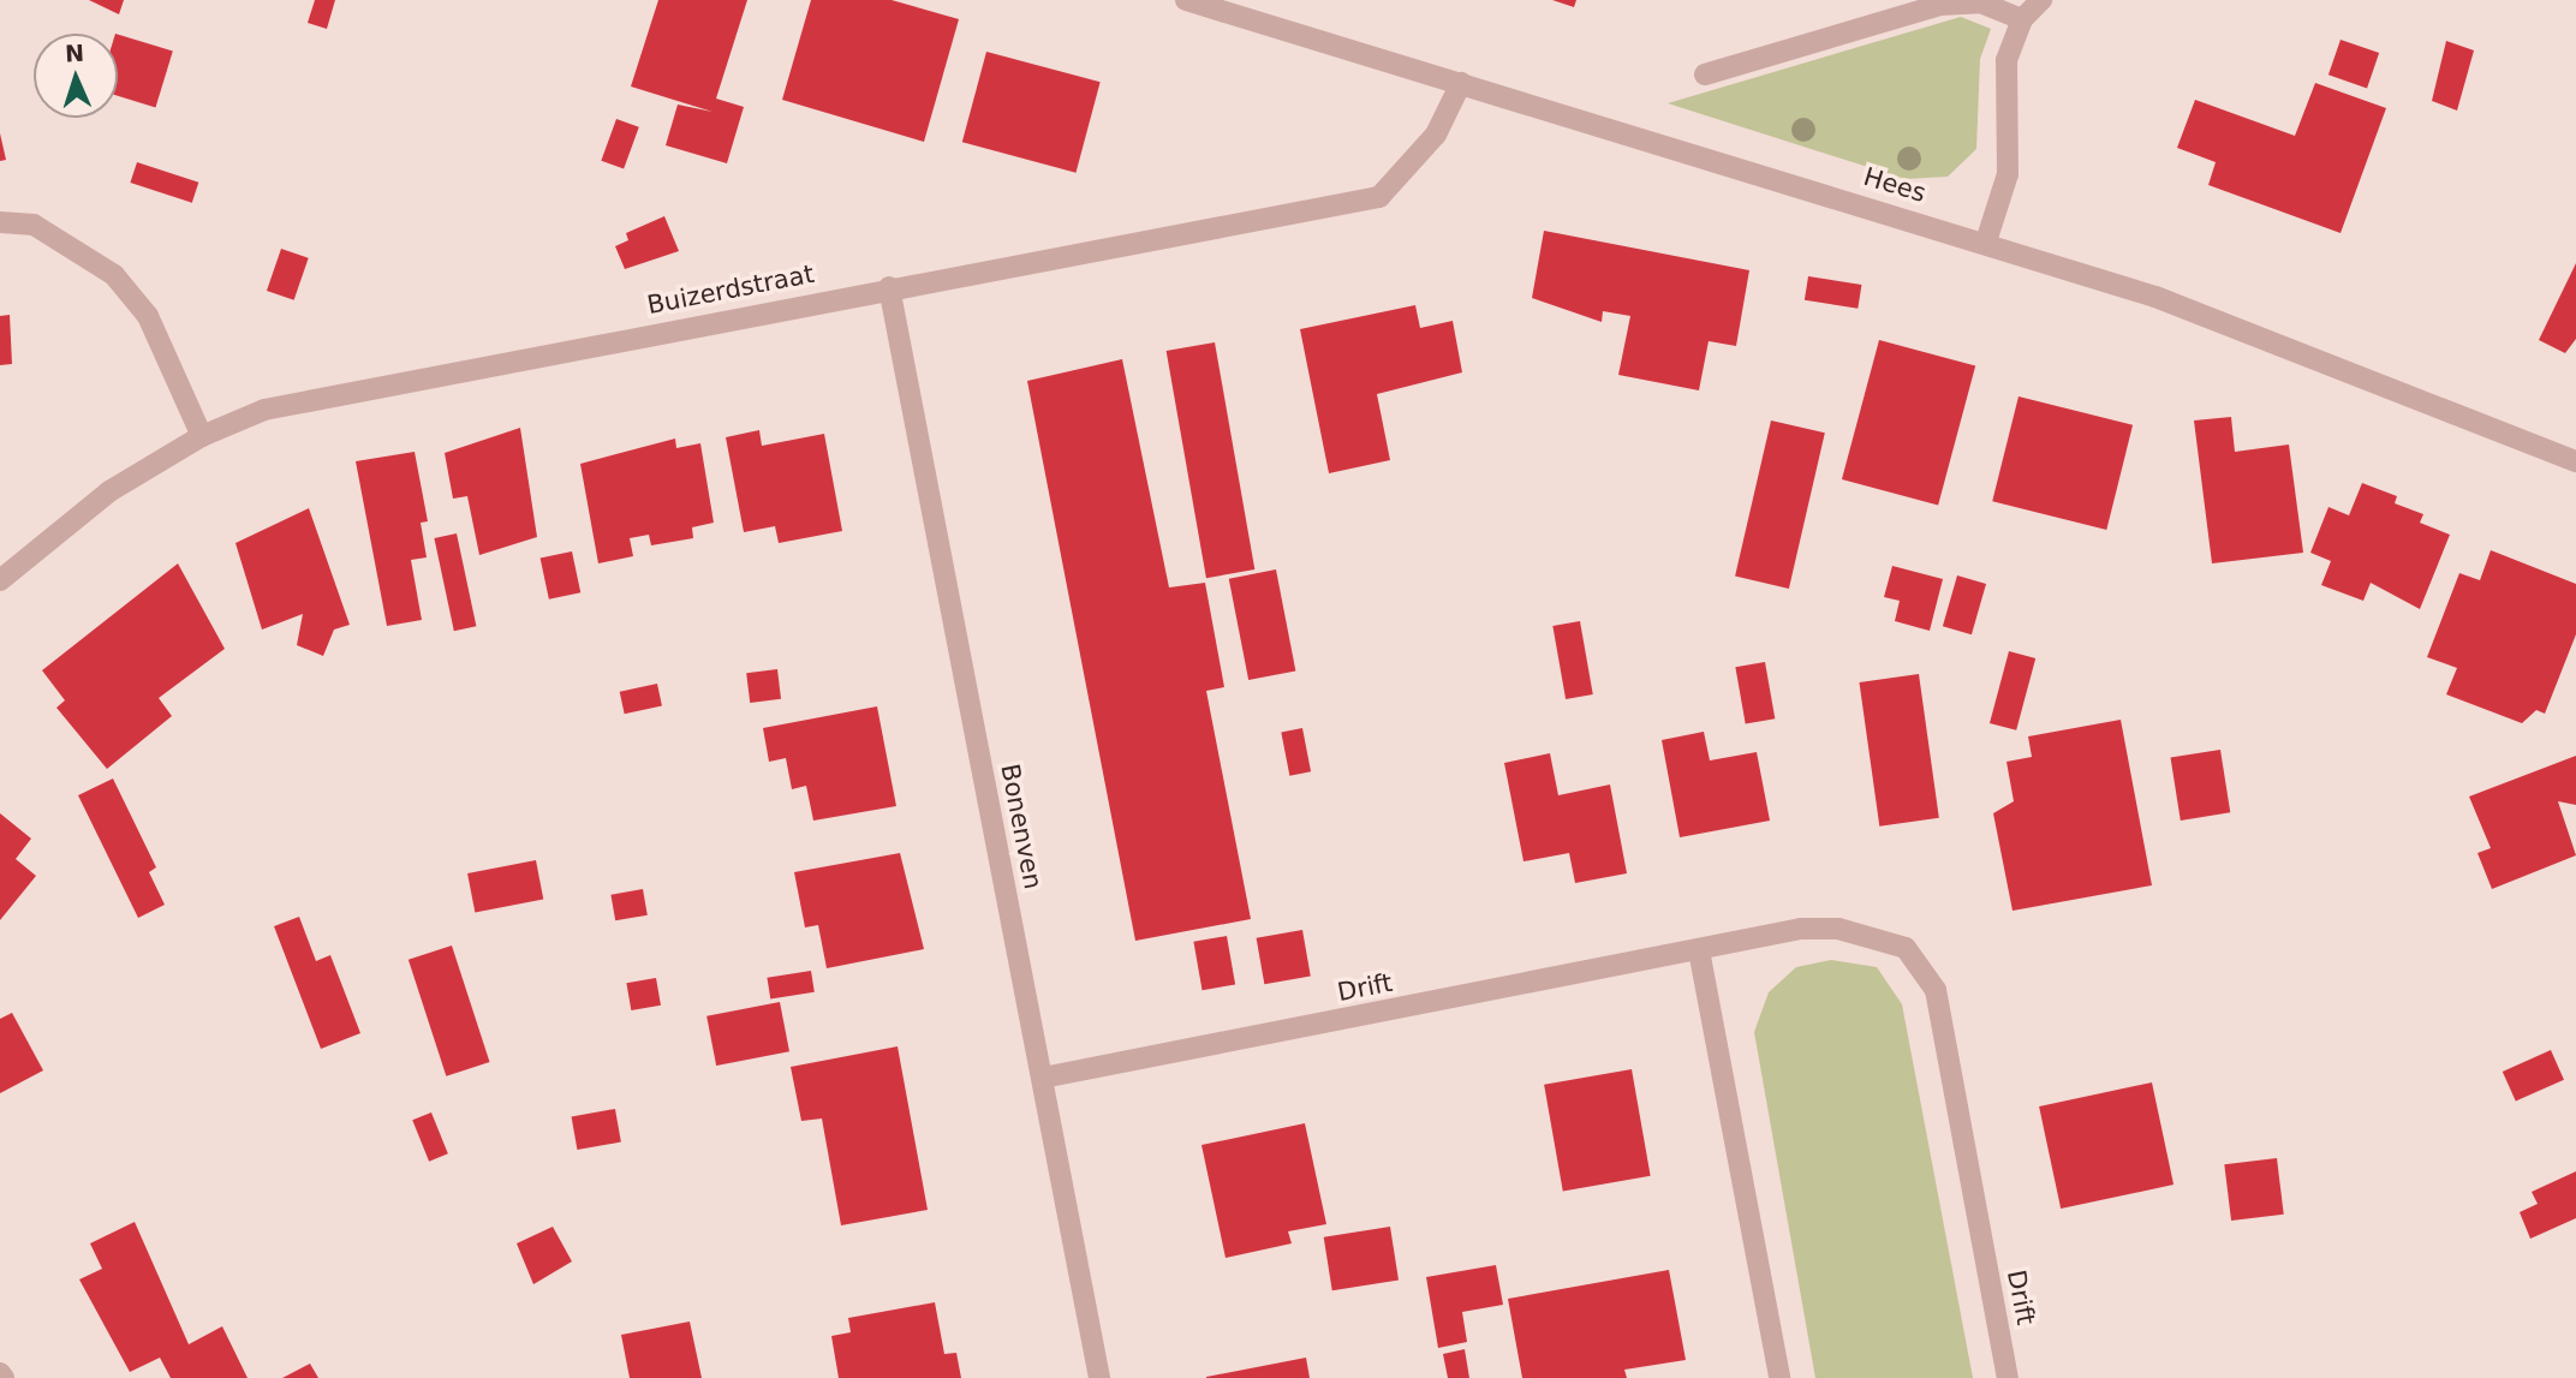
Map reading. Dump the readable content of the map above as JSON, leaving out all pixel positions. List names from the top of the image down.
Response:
{
  "streets": {
    "street": [
      "Hees",
      "Buizerdstraat",
      "Bonenven",
      "Drift"
    ]
  },
  "crossings": [
    ["Hees", "Buizerdstraat"],
    ["Buizerdstraat", "Bonenven"],
    ["Bonenven", "Drift"]
  ],
  "north": "top"
}
